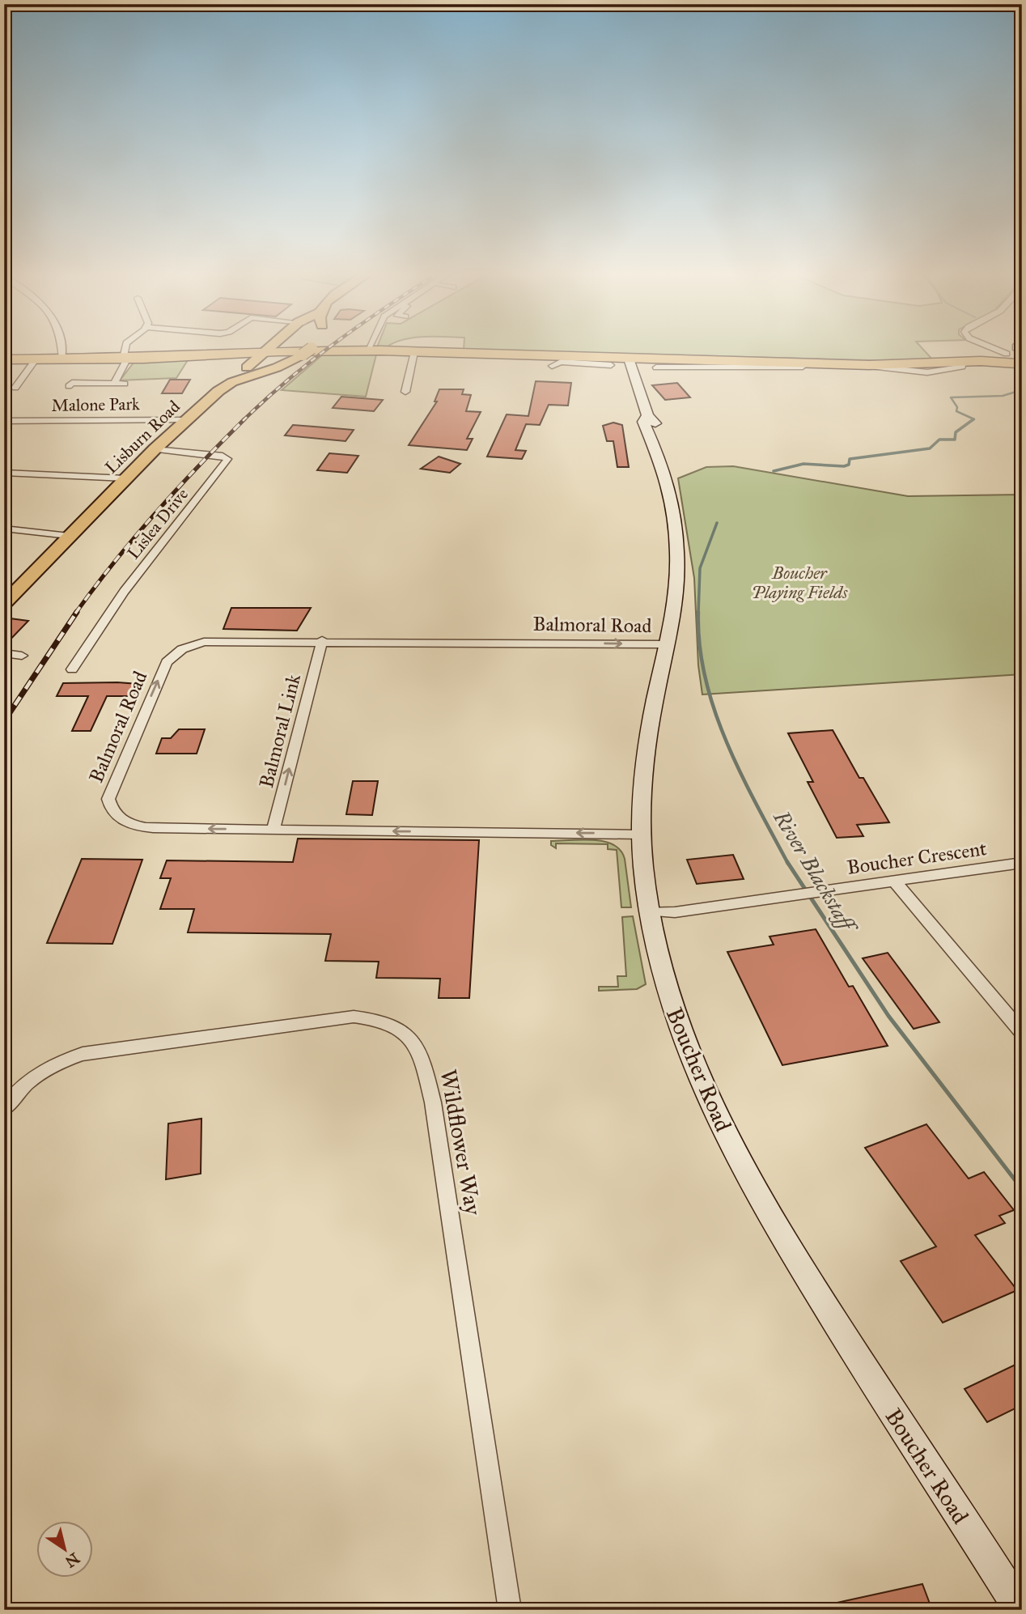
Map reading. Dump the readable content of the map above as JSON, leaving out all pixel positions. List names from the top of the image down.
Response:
{
  "streets": {
    "main road": ["Lisburn Road"],
    "street": [
      "Malone Park",
      "Lislea Drive",
      "Balmoral Road",
      "Balmoral Link",
      "Boucher Crescent",
      "Boucher Road",
      "Wildflower Way"
    ]
  },
  "crossings": [
    ["Malone Park", "Lisburn Road"],
    ["Lisburn Road", "Lislea Drive"],
    ["Balmoral Road", "Balmoral Link"],
    ["Balmoral Road", "Boucher Road"],
    ["Boucher Crescent", "Boucher Road"]
  ],
  "one_way": ["Balmoral Link"],
  "water": ["River Blackstaff"],
  "parks": ["Boucher Playing Fields"],
  "north": "bottom right"
}
